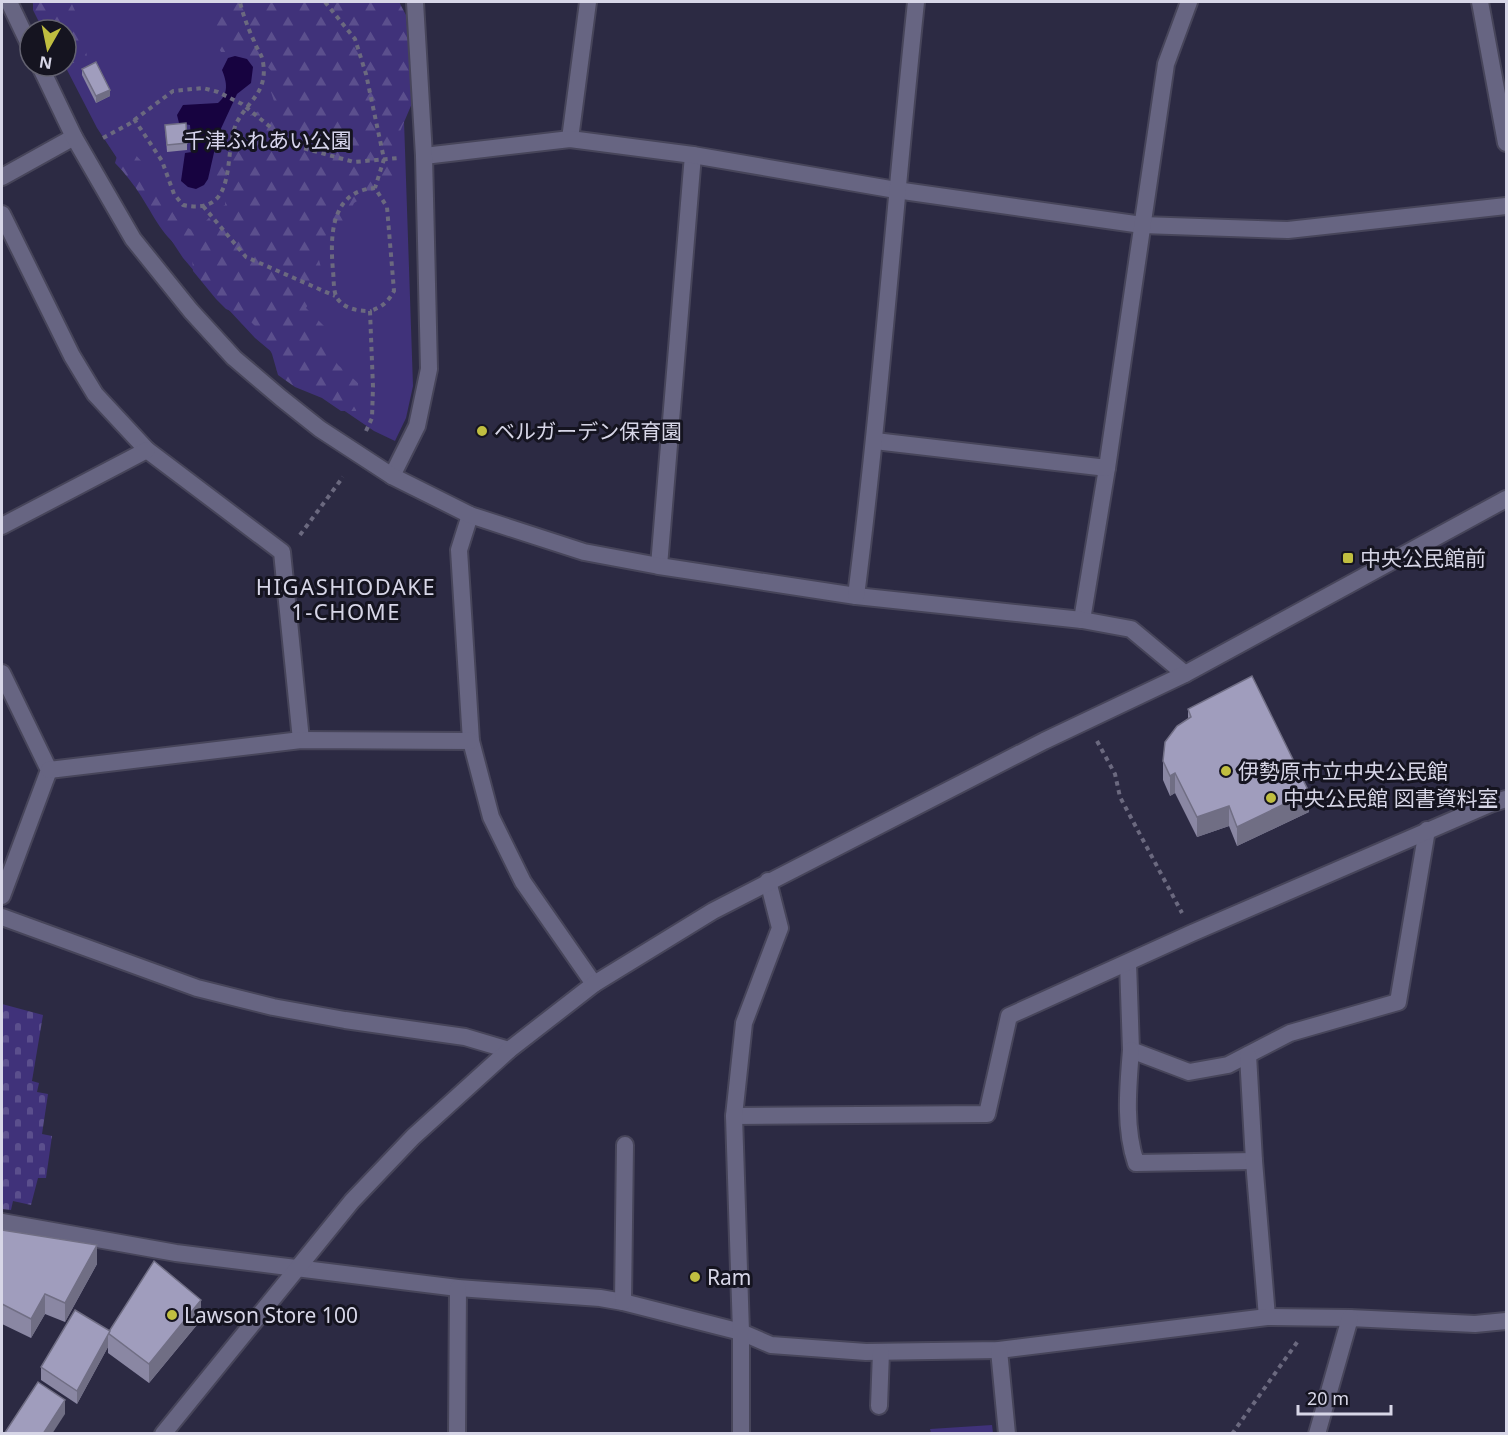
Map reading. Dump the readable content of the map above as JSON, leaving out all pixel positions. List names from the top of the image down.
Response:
{
  "districts": ["HIGASHIODAKE 1-CHOME"],
  "parks": ["千津ふれあい公園"],
  "places": {
    "other": [
      "ベルガーデン保育園",
      "伊勢原市立中央公民館",
      "中央公民館 図書資料室",
      "Ram",
      "Lawson Store 100"
    ],
    "transit": ["中央公民館前"]
  },
  "scale_bar": "20 m",
  "north": "bottom"
}
